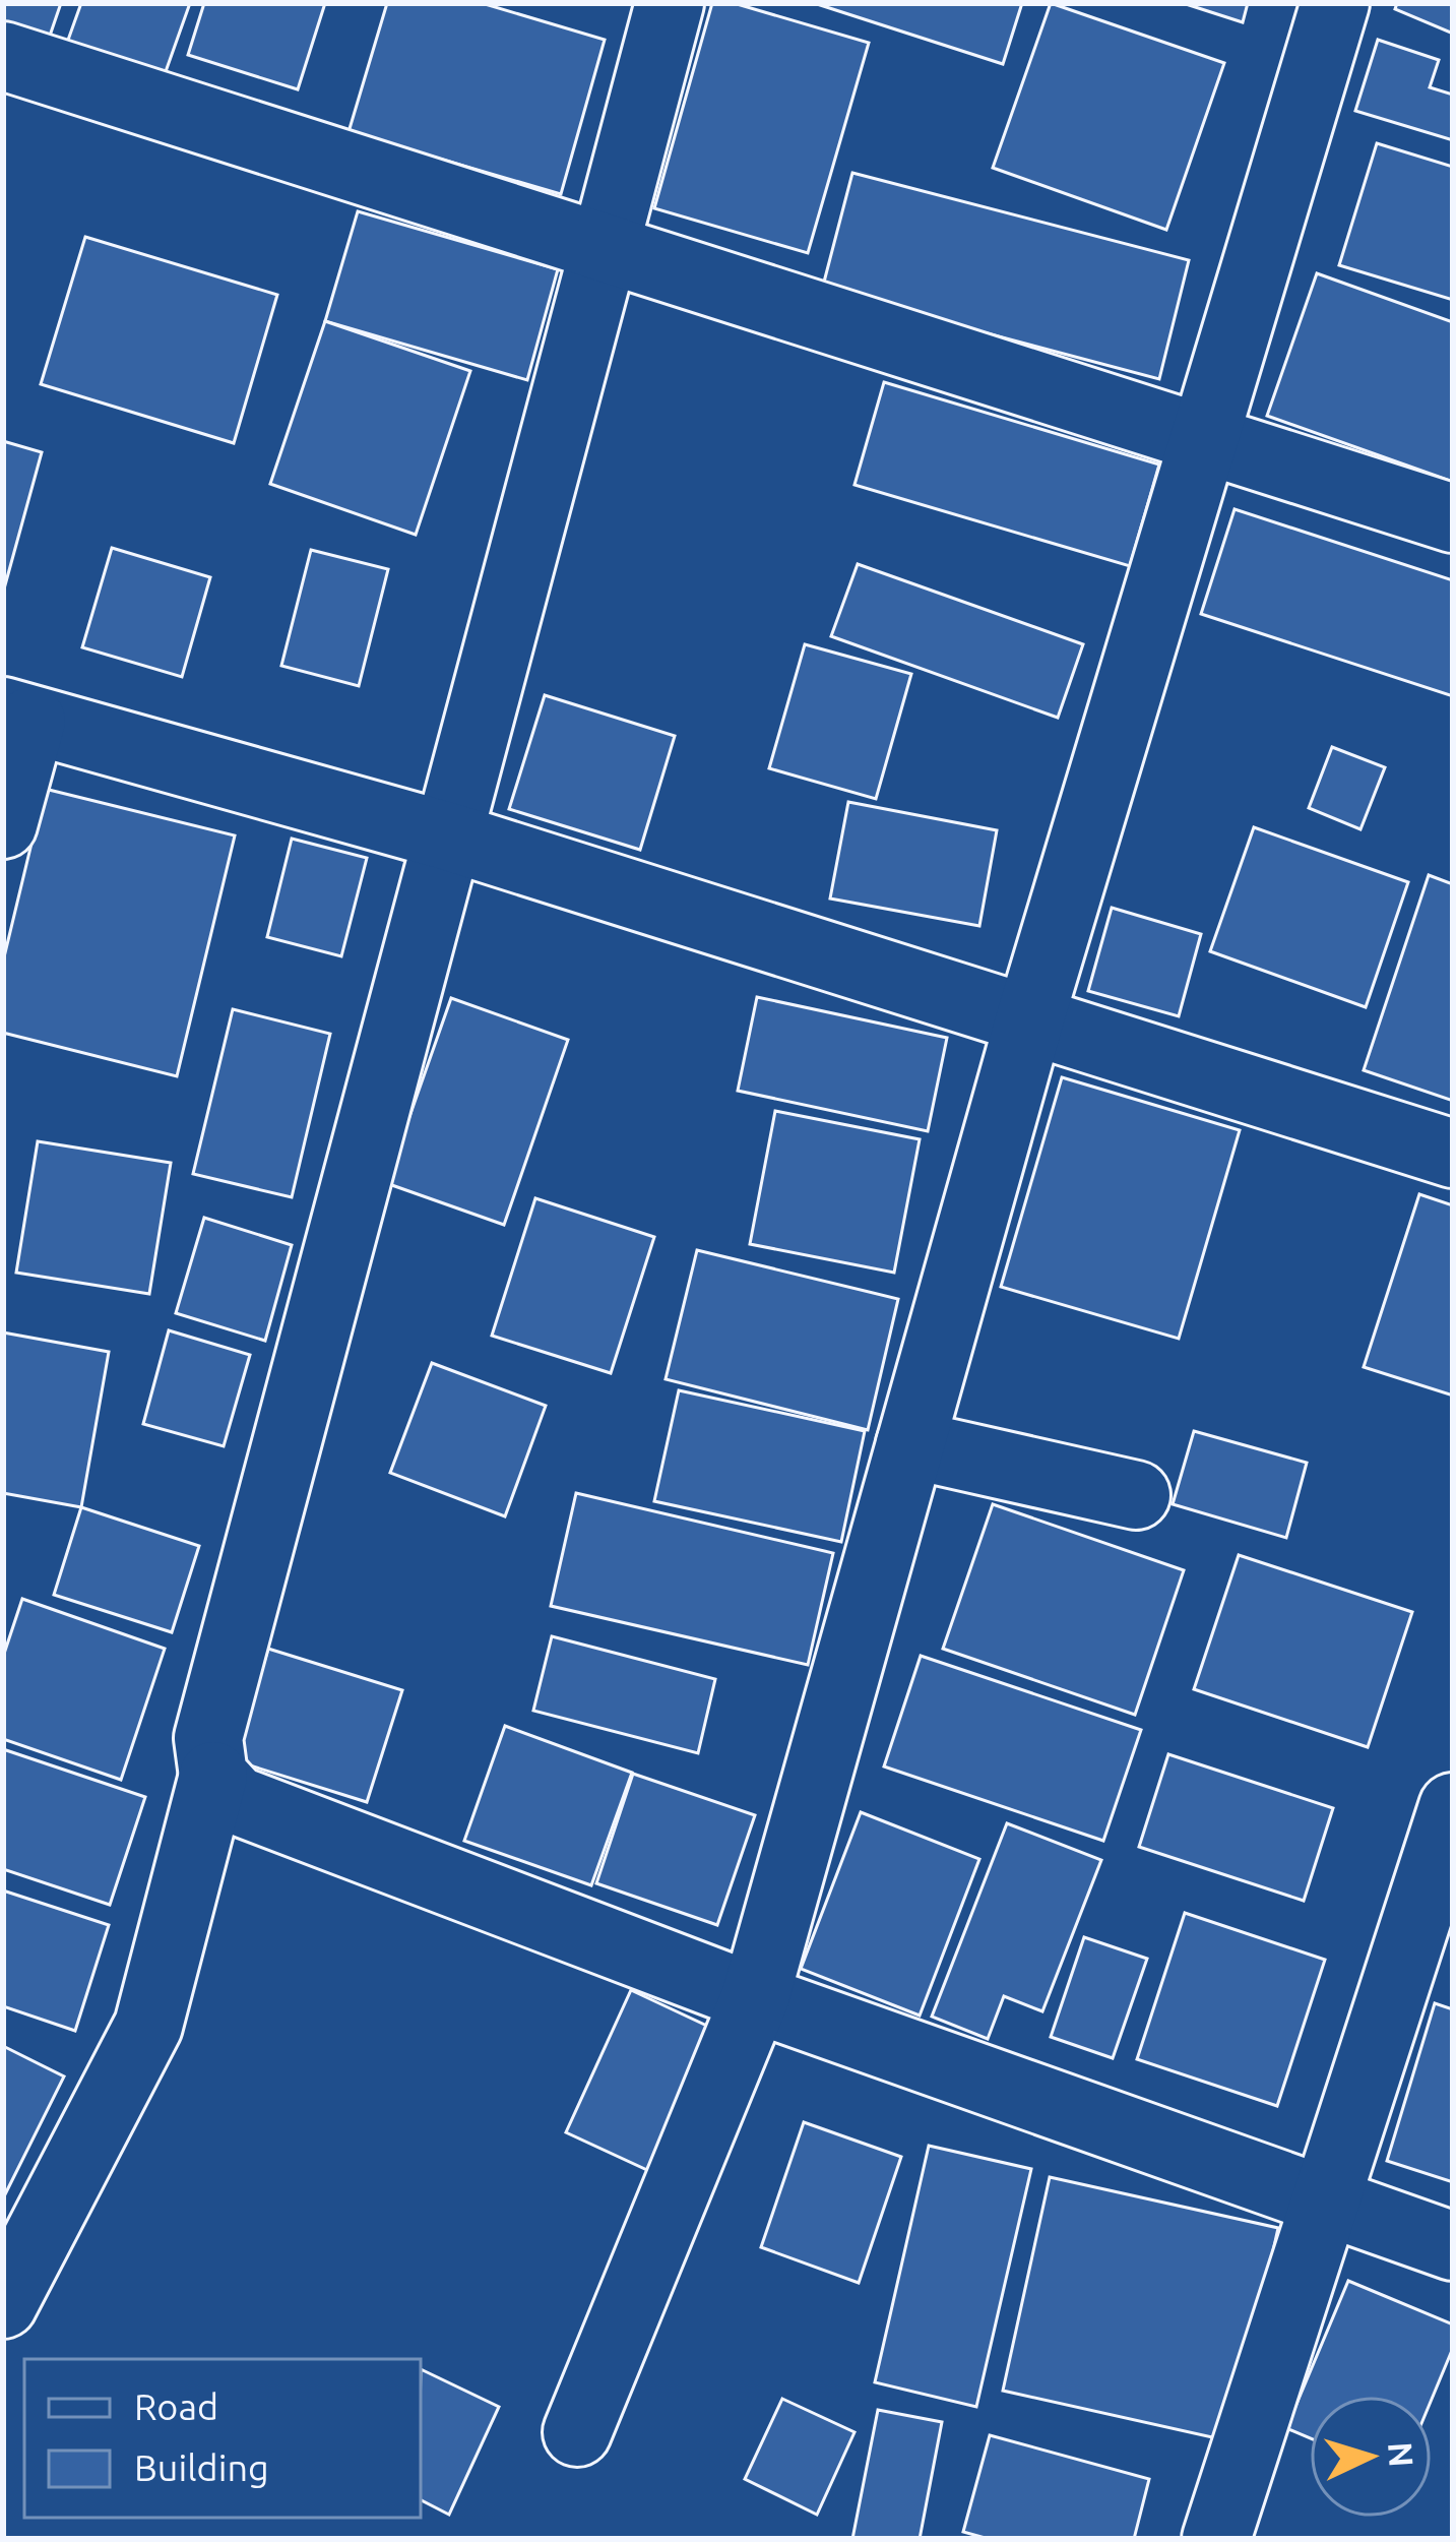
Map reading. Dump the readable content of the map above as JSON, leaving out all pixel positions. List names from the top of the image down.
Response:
{
  "legend": ["Road", "Building"],
  "north": "right"
}
